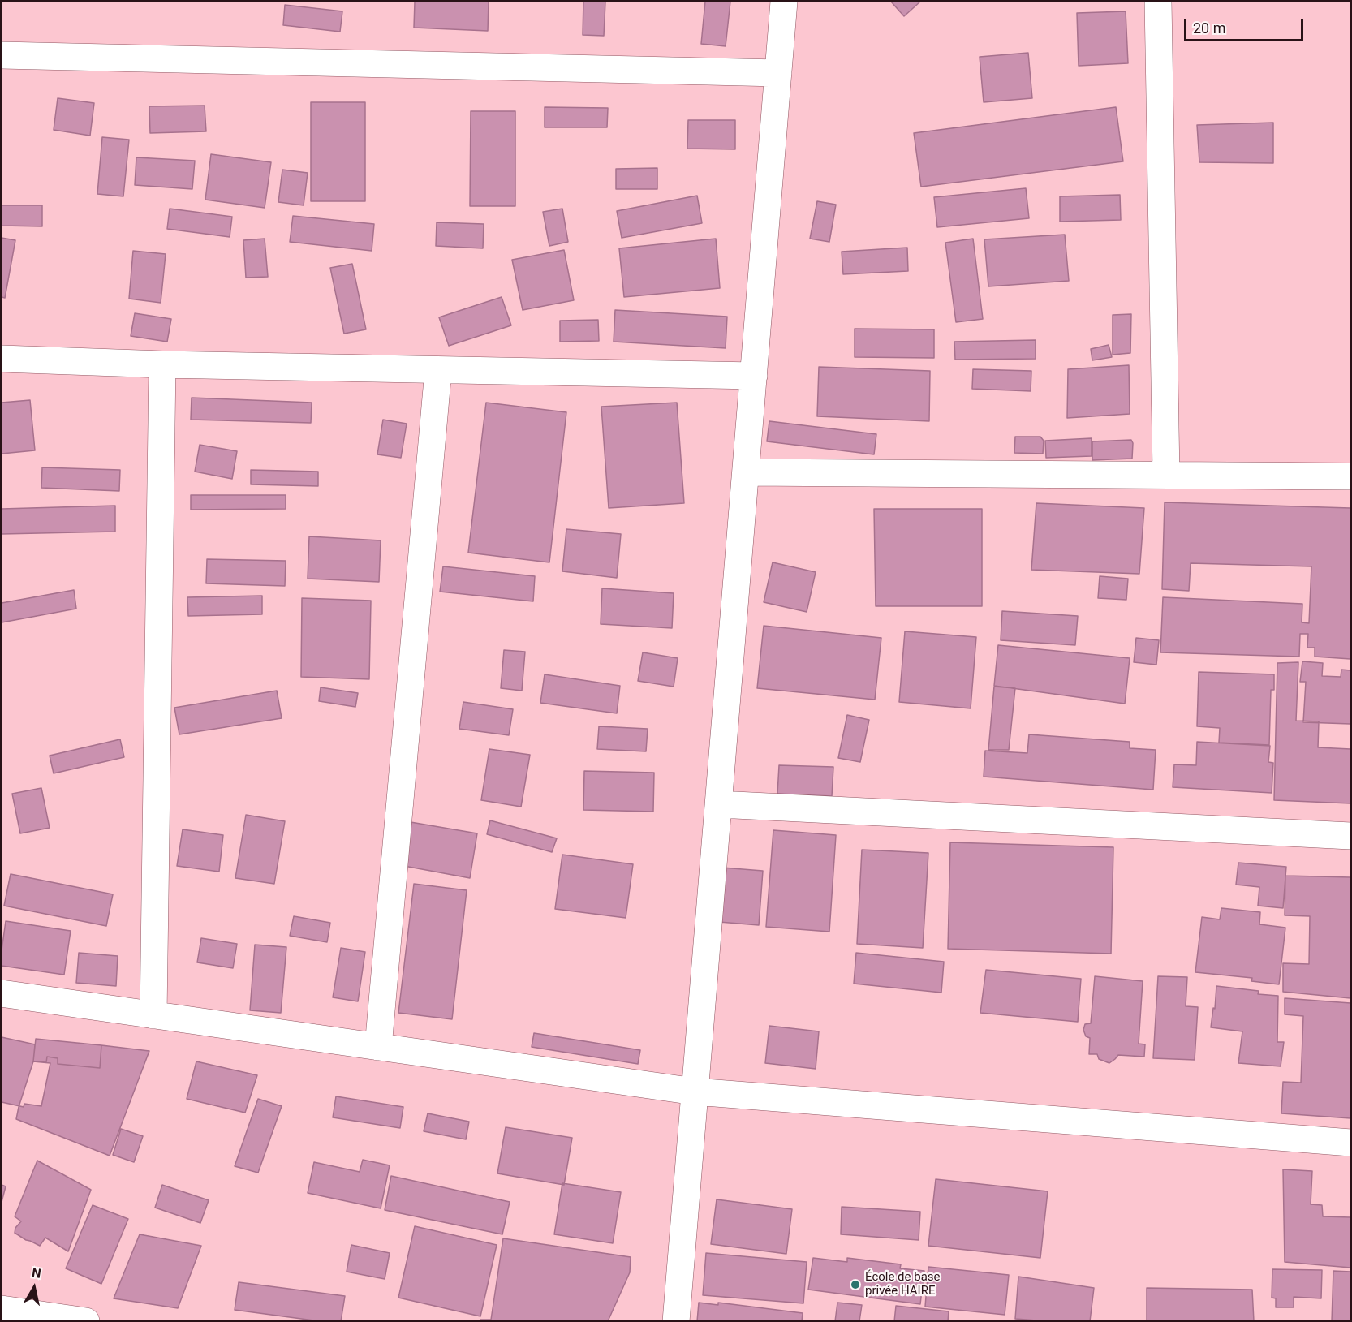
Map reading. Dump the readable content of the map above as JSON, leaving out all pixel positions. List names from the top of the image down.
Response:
{
  "places": ["École de base privée HAIRE"],
  "scale_bar": "20 m",
  "north": "top"
}
